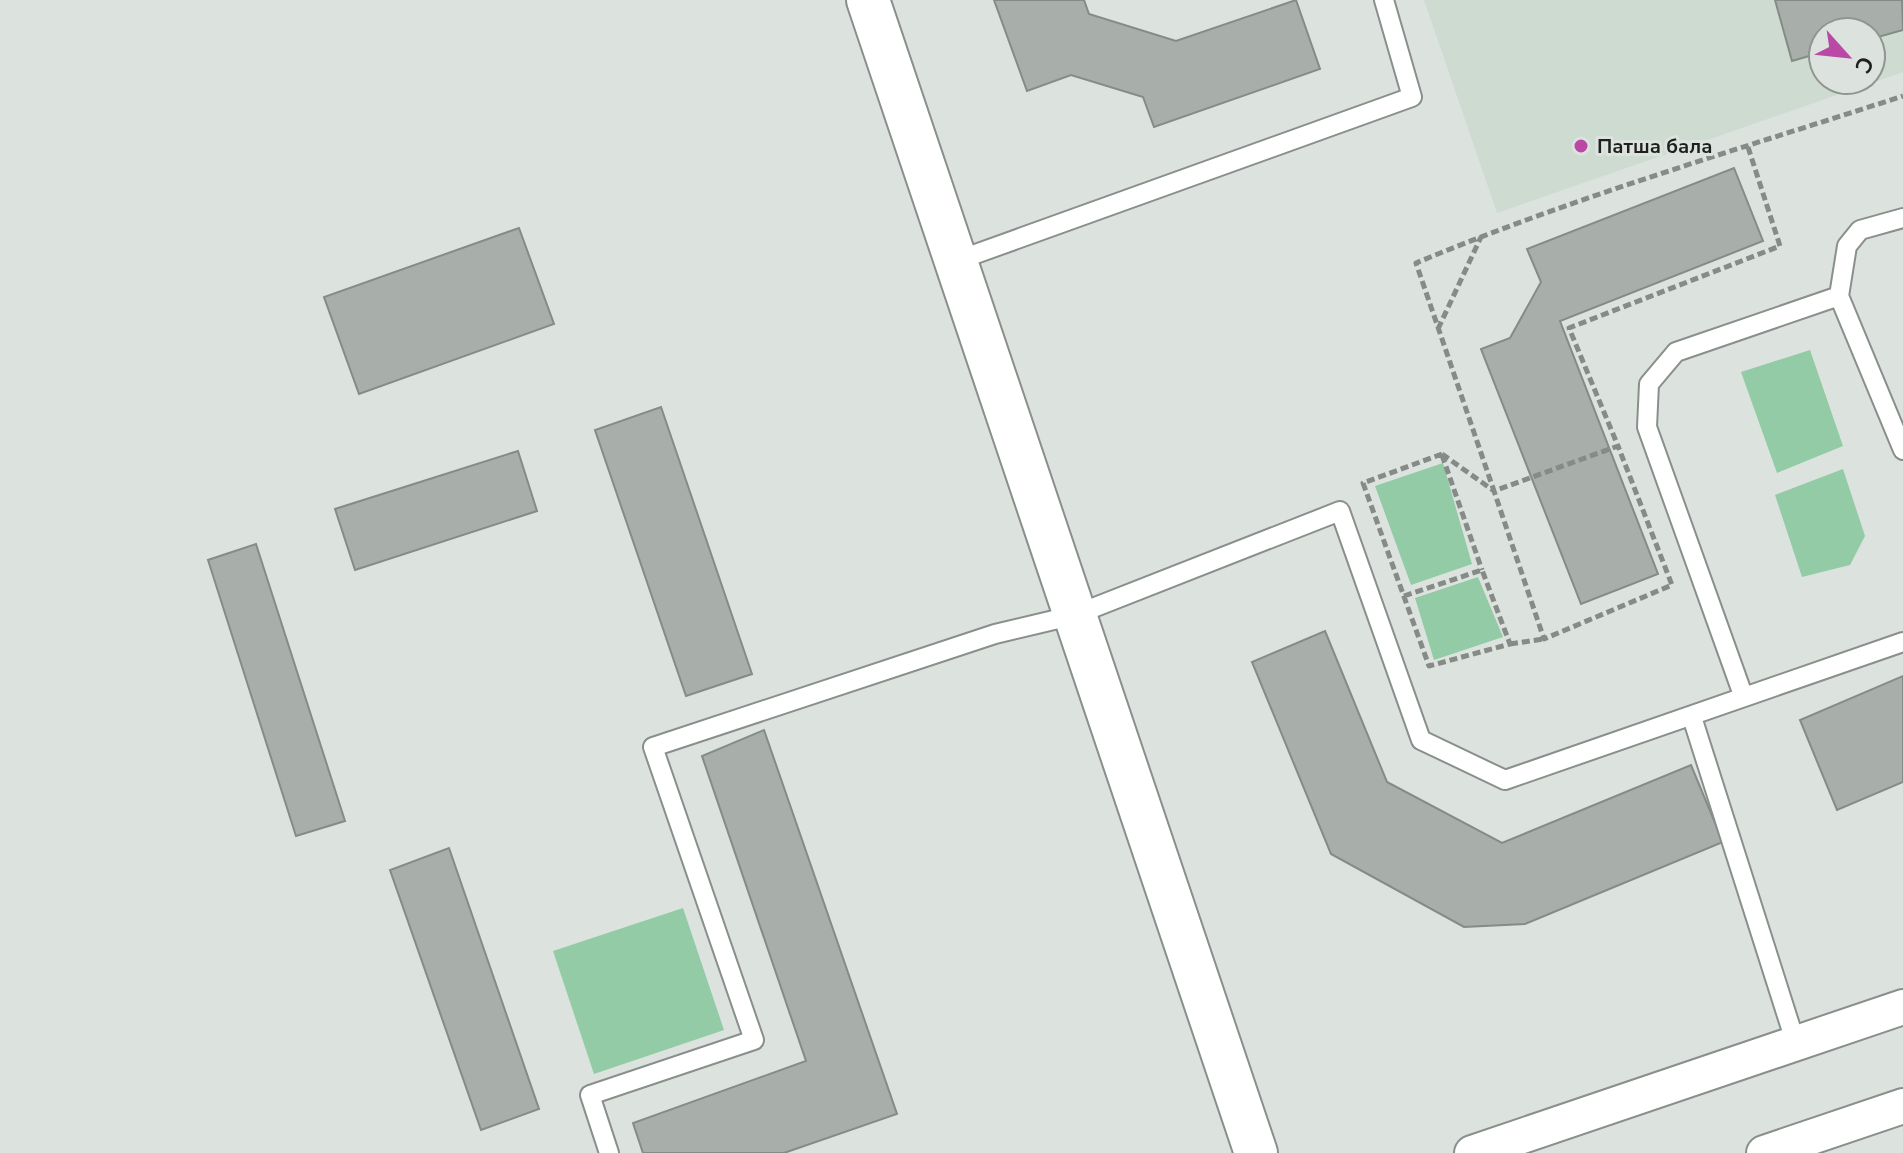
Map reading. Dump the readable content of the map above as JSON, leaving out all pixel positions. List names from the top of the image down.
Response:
{
  "places": ["Патша бала"],
  "north": "bottom right"
}
